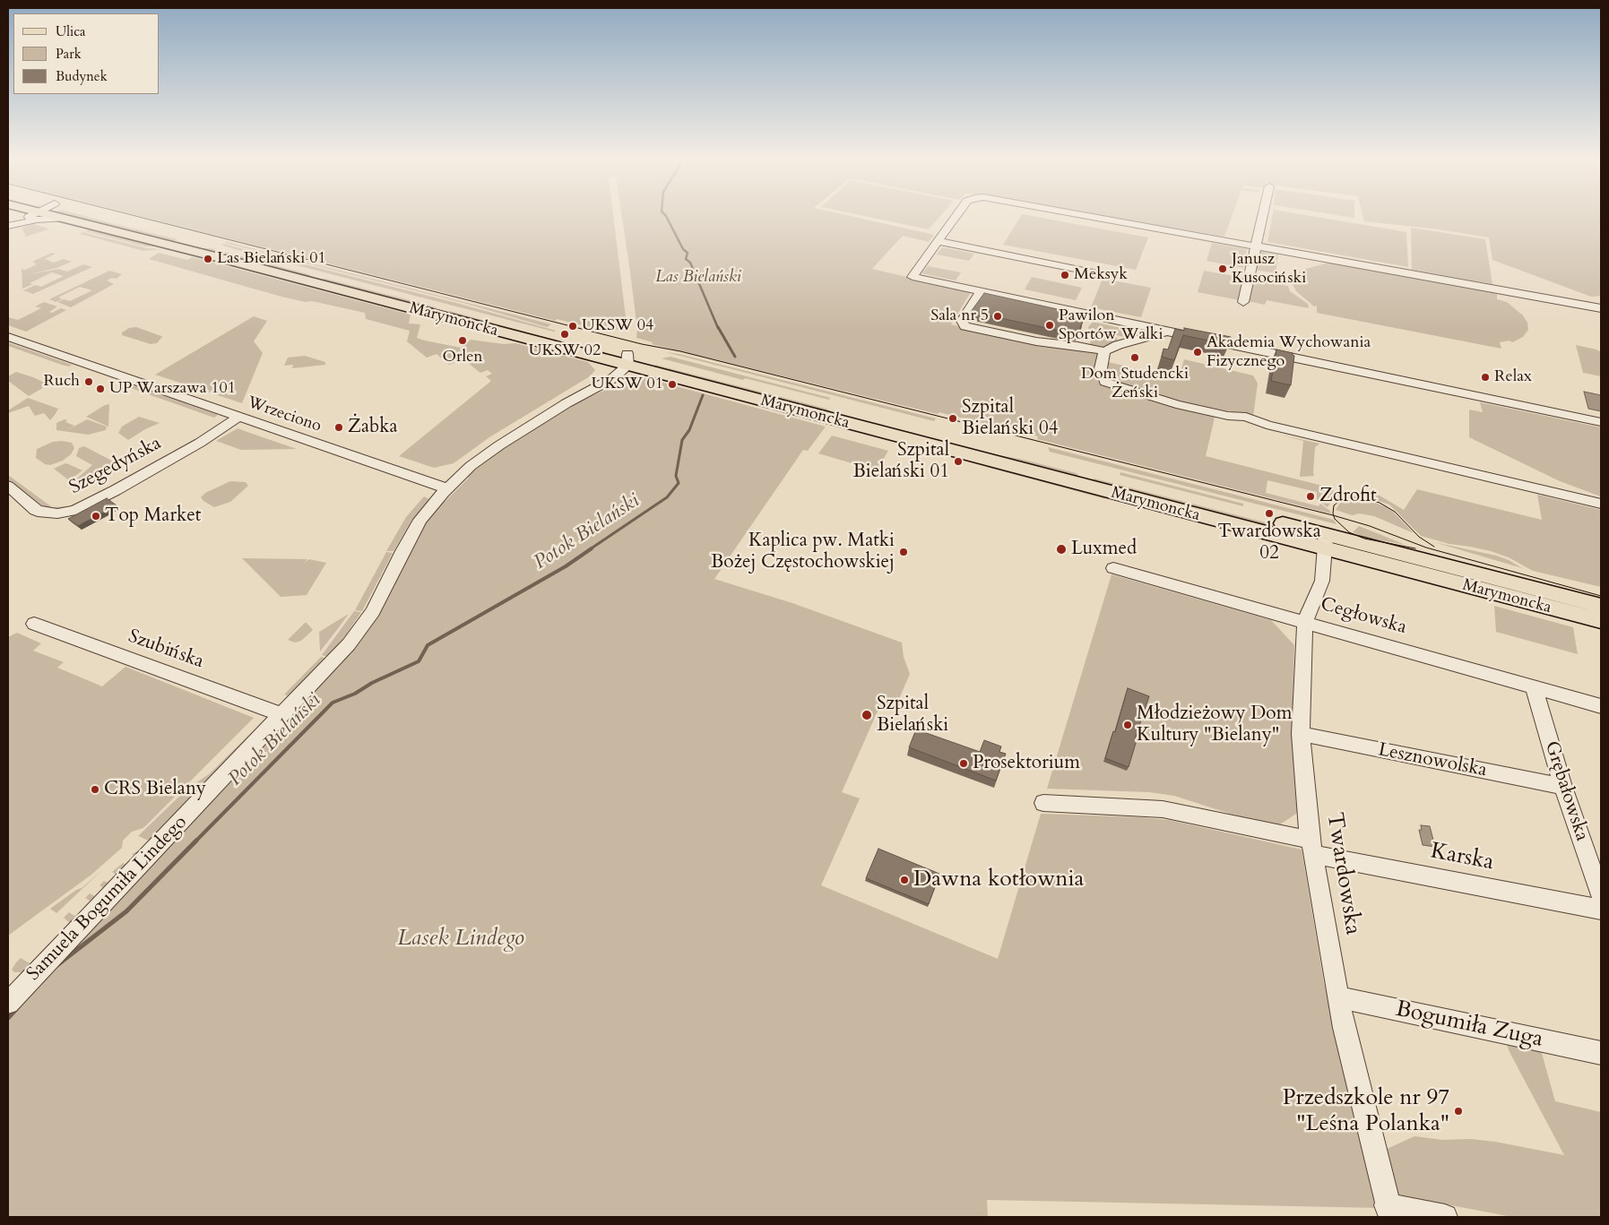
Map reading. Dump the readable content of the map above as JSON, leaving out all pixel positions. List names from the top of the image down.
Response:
{
  "streets": {
    "main road": ["Marymoncka"],
    "street": [
      "Wrzeciono",
      "Szegedyńska",
      "Cegłowska",
      "Szubińska",
      "Lesznowolska",
      "Grębałowska",
      "Karska",
      "Twardowska",
      "Samuela Bogumiła Lindego",
      "Bogumiła Zuga"
    ]
  },
  "crossings": [
    ["Marymoncka", "Twardowska"],
    ["Marymoncka", "Samuela Bogumiła Lindego"],
    ["Wrzeciono", "Szegedyńska"],
    ["Wrzeciono", "Samuela Bogumiła Lindego"],
    ["Cegłowska", "Grębałowska"],
    ["Cegłowska", "Twardowska"],
    ["Szubińska", "Samuela Bogumiła Lindego"],
    ["Lesznowolska", "Grębałowska"],
    ["Lesznowolska", "Twardowska"],
    ["Karska", "Twardowska"],
    ["Twardowska", "Bogumiła Zuga"]
  ],
  "water": ["Potok Bielański"],
  "parks": ["Las Bielański", "Lasek Lindego"],
  "places": [
    "Las Bielański 01",
    "Janusz Kusociński",
    "Meksyk",
    "Sala nr 5",
    "Pawilon Sportów Walki",
    "UKSW 04",
    "UKSW 02",
    "Orlen",
    "Akademia Wychowania Fizycznego",
    "Dom Studencki Żeński",
    "Relax",
    "Ruch",
    "UKSW 01",
    "UP Warszawa 101",
    "Szpital Bielański 04",
    "Żabka",
    "Szpital Bielański 01",
    "Zdrofit",
    "Twardowska 02",
    "Top Market",
    "Luxmed",
    "Kaplica pw. Matki Bożej Częstochowskiej",
    "Szpital Bielański",
    "Młodzieżowy Dom Kultury \"Bielany\"",
    "Prosektorium",
    "CRS Bielany",
    "Dawna kotłownia",
    "Przedszkole nr 97 \"Leśna Polanka\""
  ],
  "legend": ["Ulica", "Park", "Budynek"]
}
